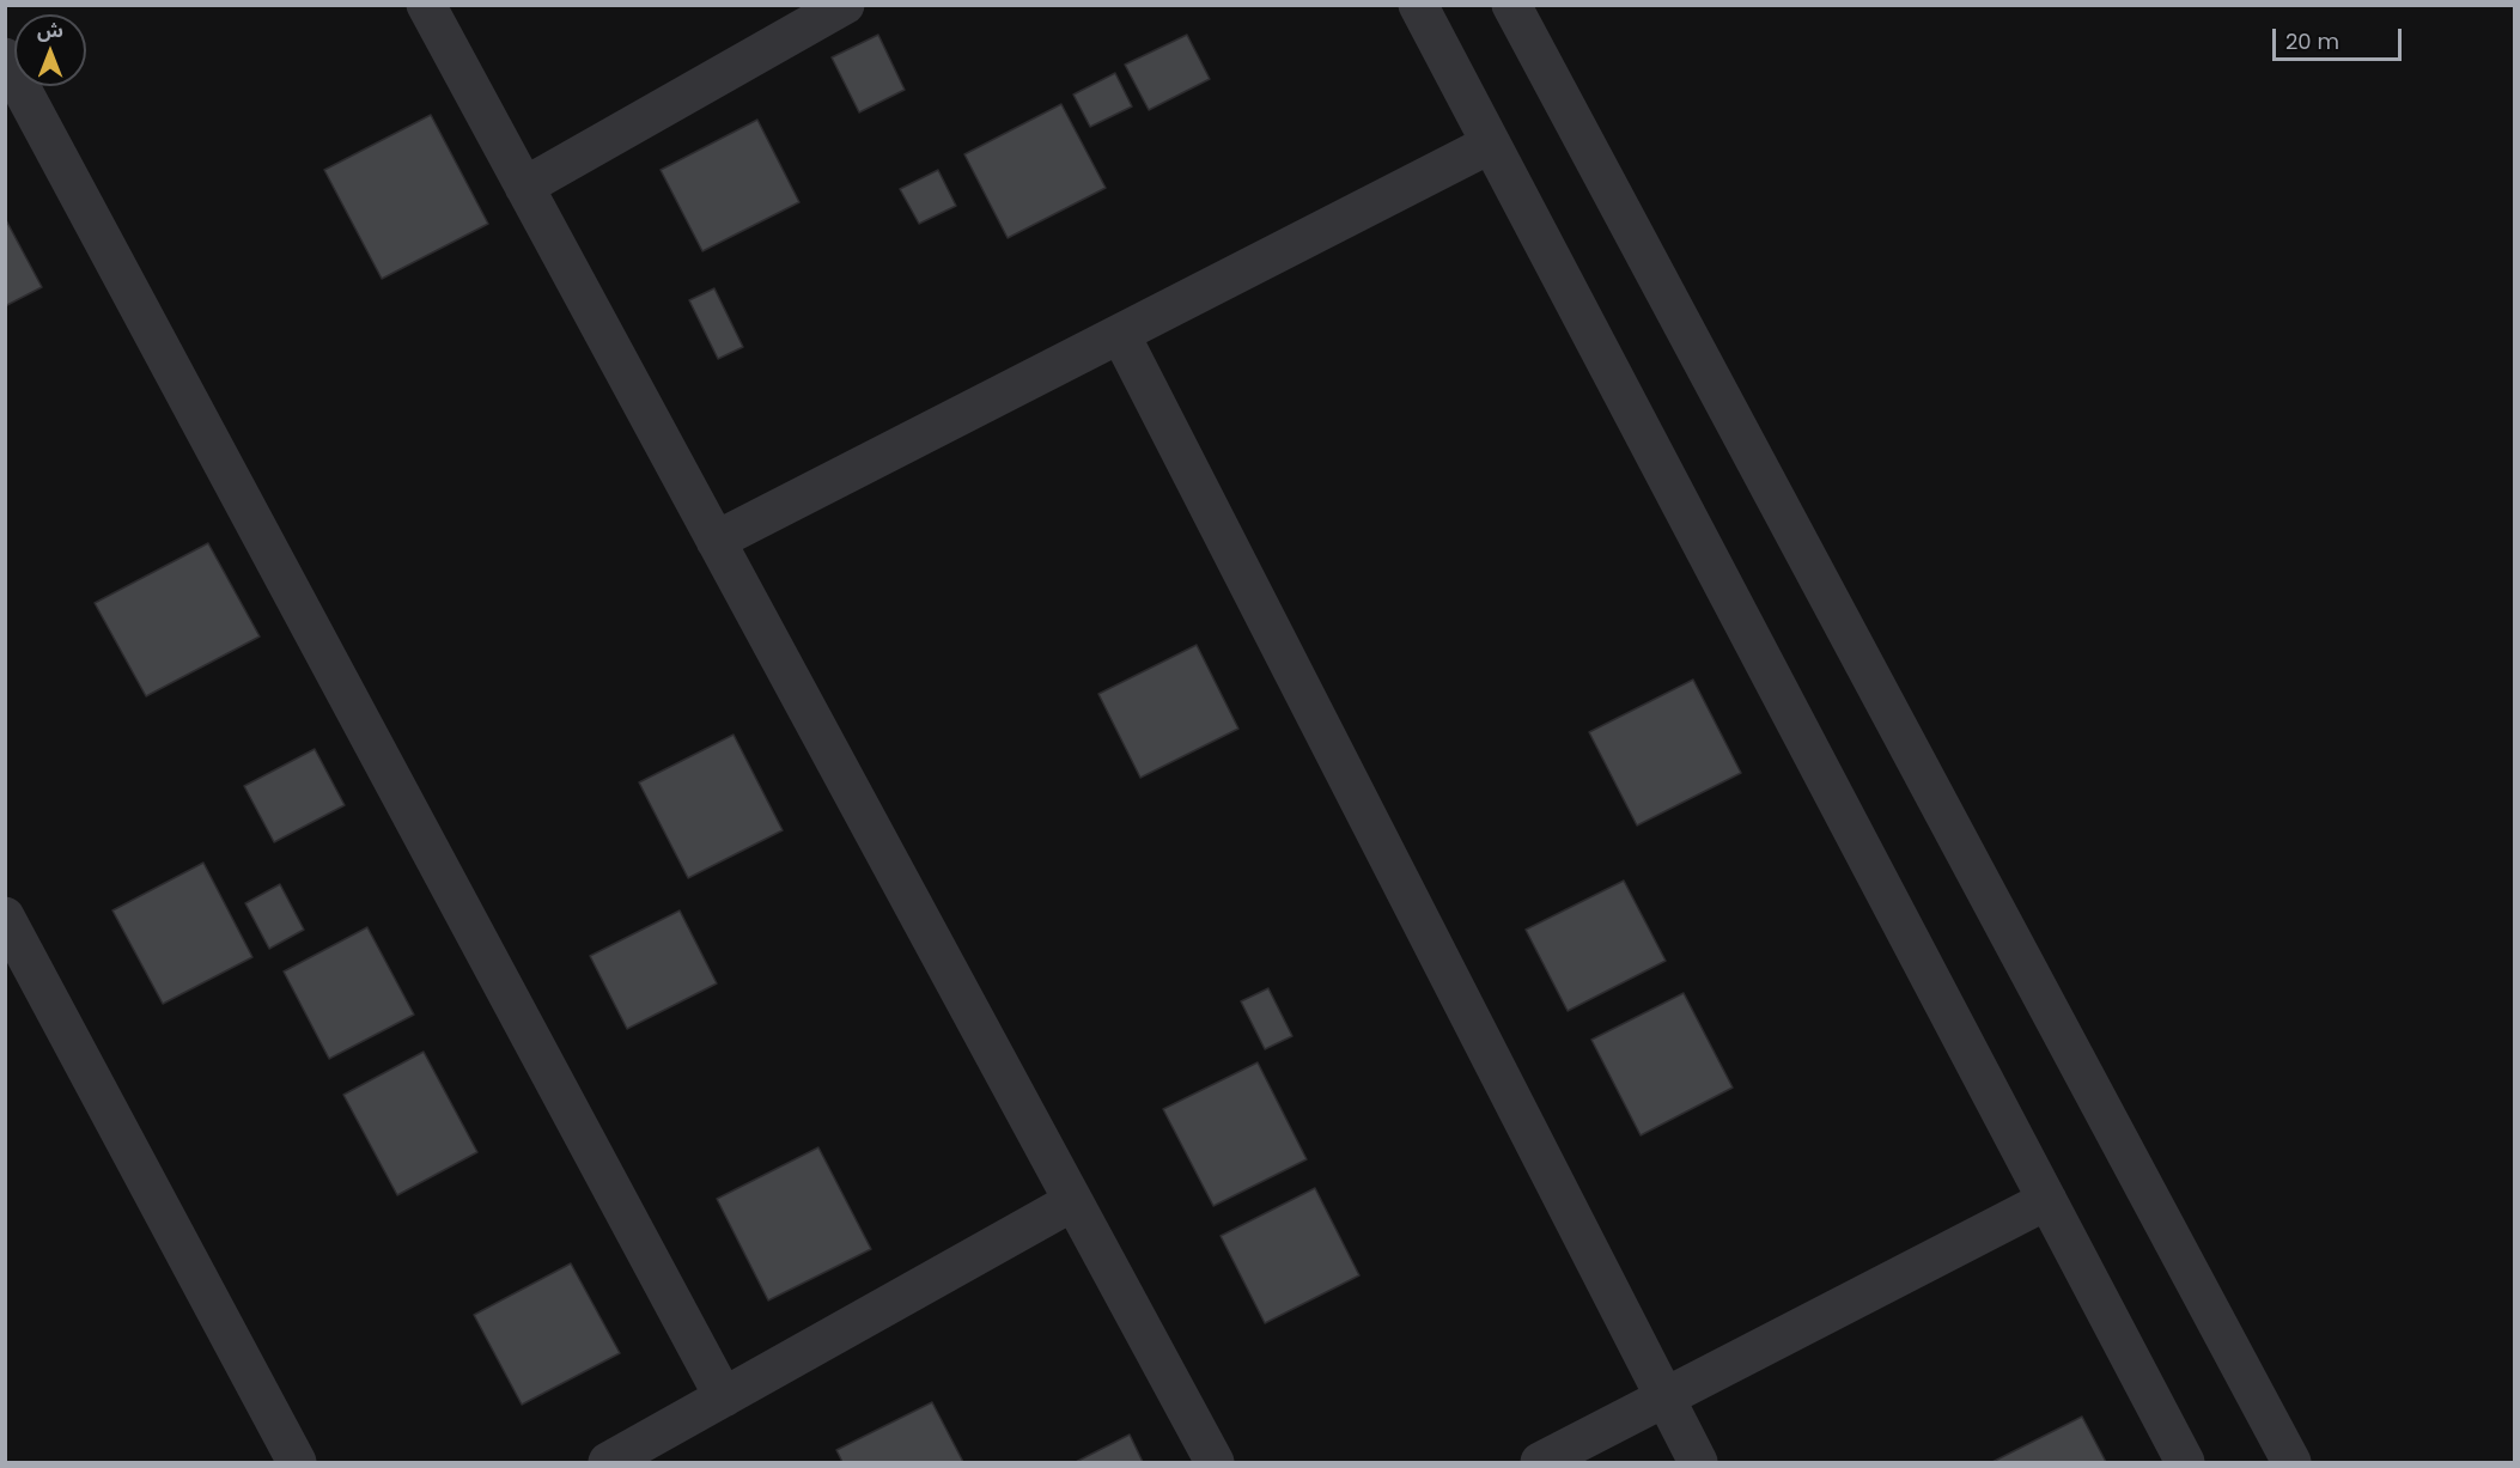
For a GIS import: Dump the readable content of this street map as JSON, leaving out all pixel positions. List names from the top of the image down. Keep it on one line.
{"scale_bar":"20 m","north":"top"}
